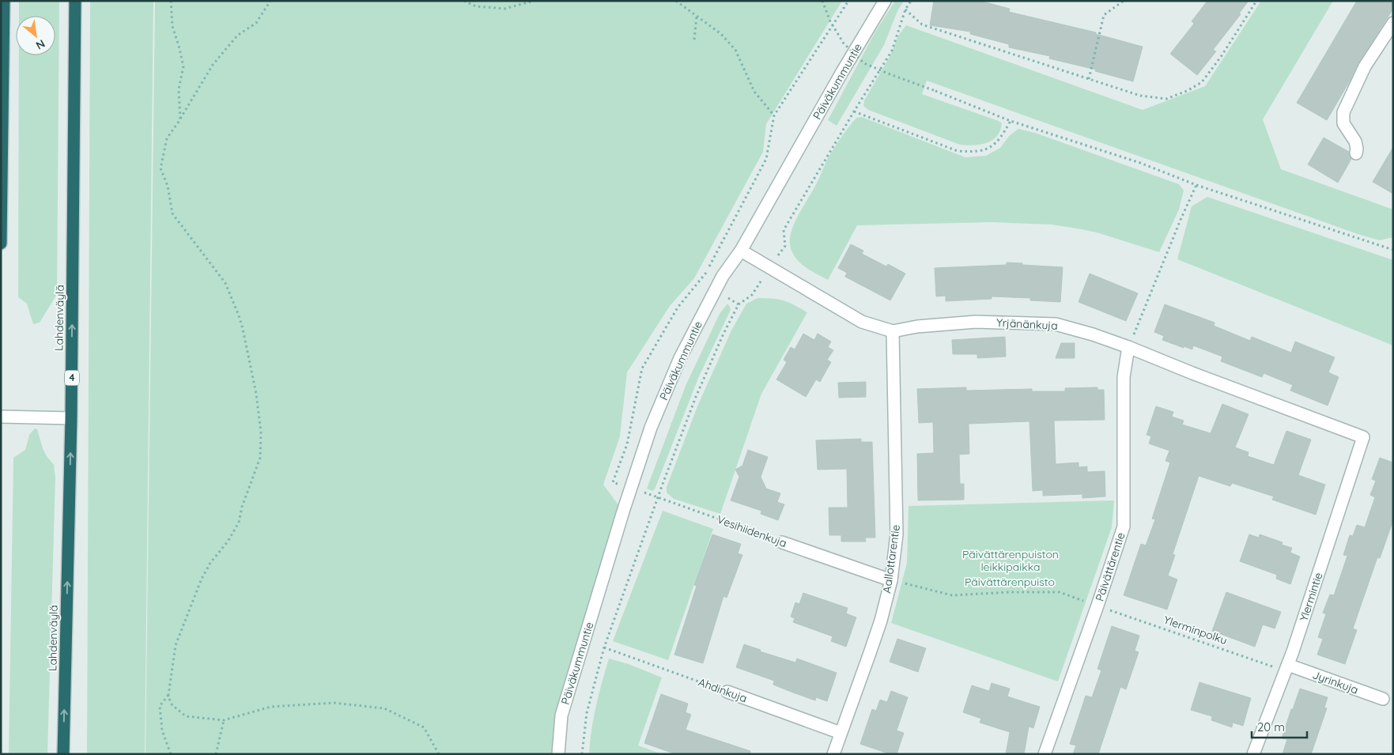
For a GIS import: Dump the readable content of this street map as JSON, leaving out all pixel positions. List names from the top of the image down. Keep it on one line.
{"streets":{"highway":["Lahdenväylä","4"],"street":["Päiväkummuntie","Yrjänänkuja","Vesihiidenkuja","Aallottarentie","Päivättärentie","Ylermintie","Jyrinkuja","Ahdinkuja"],"path":["Ylerminpolku"]},"crossings":[["Päiväkummuntie","Yrjänänkuja"],["Päiväkummuntie","Vesihiidenkuja"],["Yrjänänkuja","Aallottarentie"],["Yrjänänkuja","Päivättärentie"],["Yrjänänkuja","Ylermintie"],["Vesihiidenkuja","Aallottarentie"],["Vesihiidenkuja","Ylerminpolku"],["Aallottarentie","Ylerminpolku"],["Aallottarentie","Ahdinkuja"],["Päivättärentie","Ylerminpolku"],["Ylermintie","Ylerminpolku"],["Ylermintie","Jyrinkuja"],["Ylerminpolku","Jyrinkuja"]],"parks":["Päivättärenpuiston leikkipaikka","Päivättärenpuisto"],"scale_bar":"20 m","north":"bottom right"}
